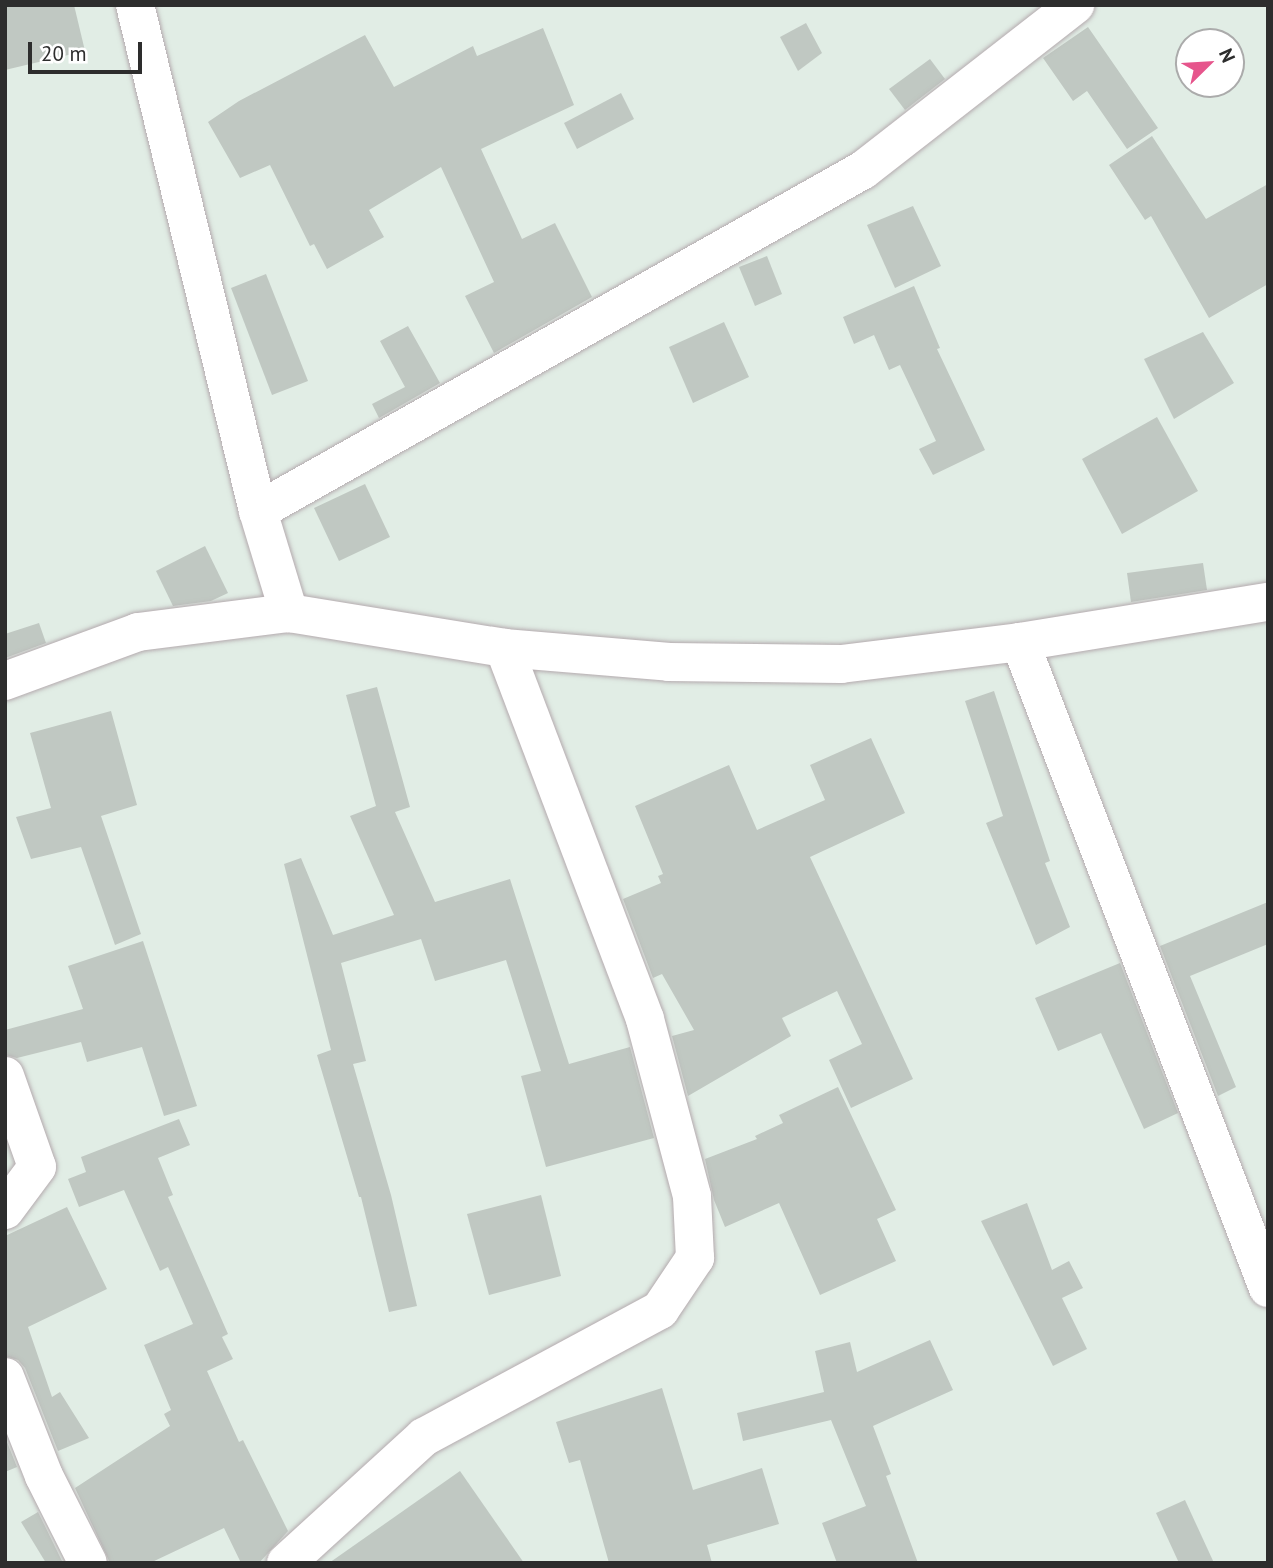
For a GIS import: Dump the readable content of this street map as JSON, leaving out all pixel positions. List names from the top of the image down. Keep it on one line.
{"scale_bar":"20 m","north":"top right"}
